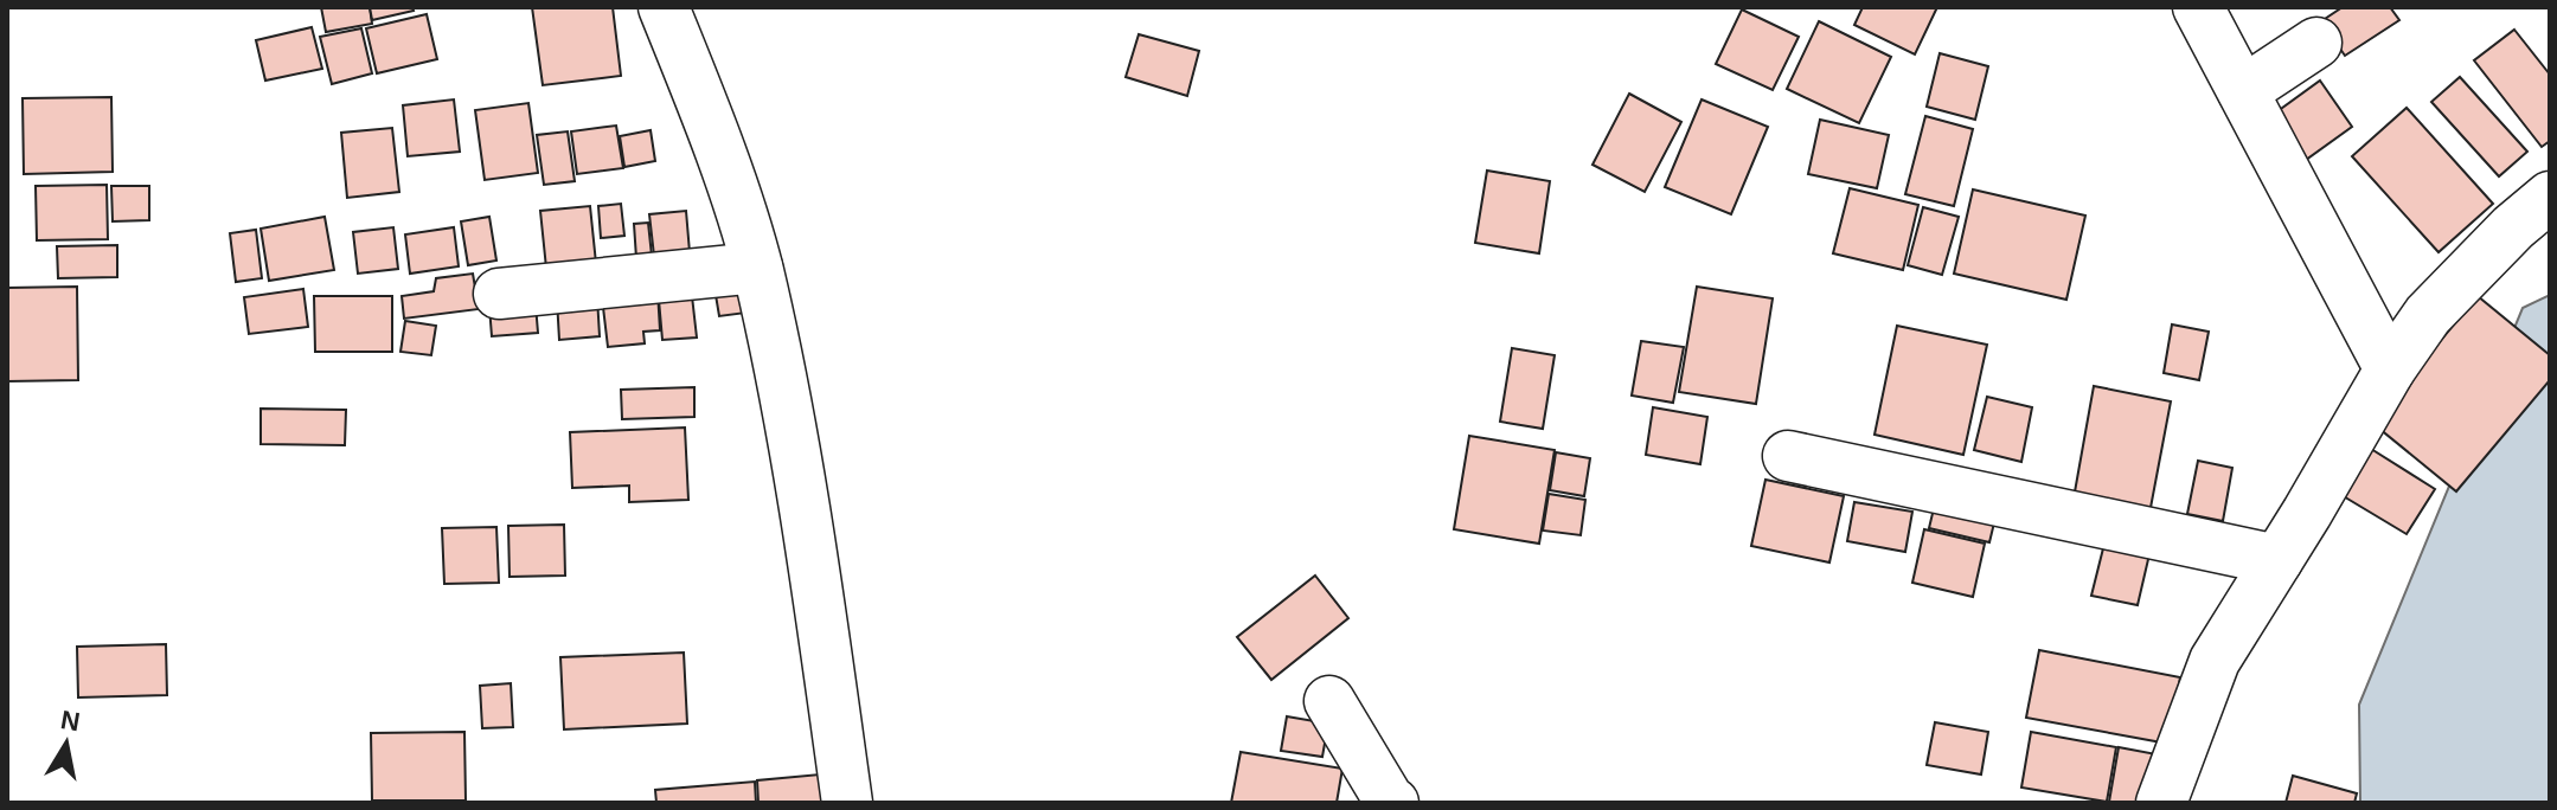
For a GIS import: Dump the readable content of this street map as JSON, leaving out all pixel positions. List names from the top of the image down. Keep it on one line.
{"north":"top"}
